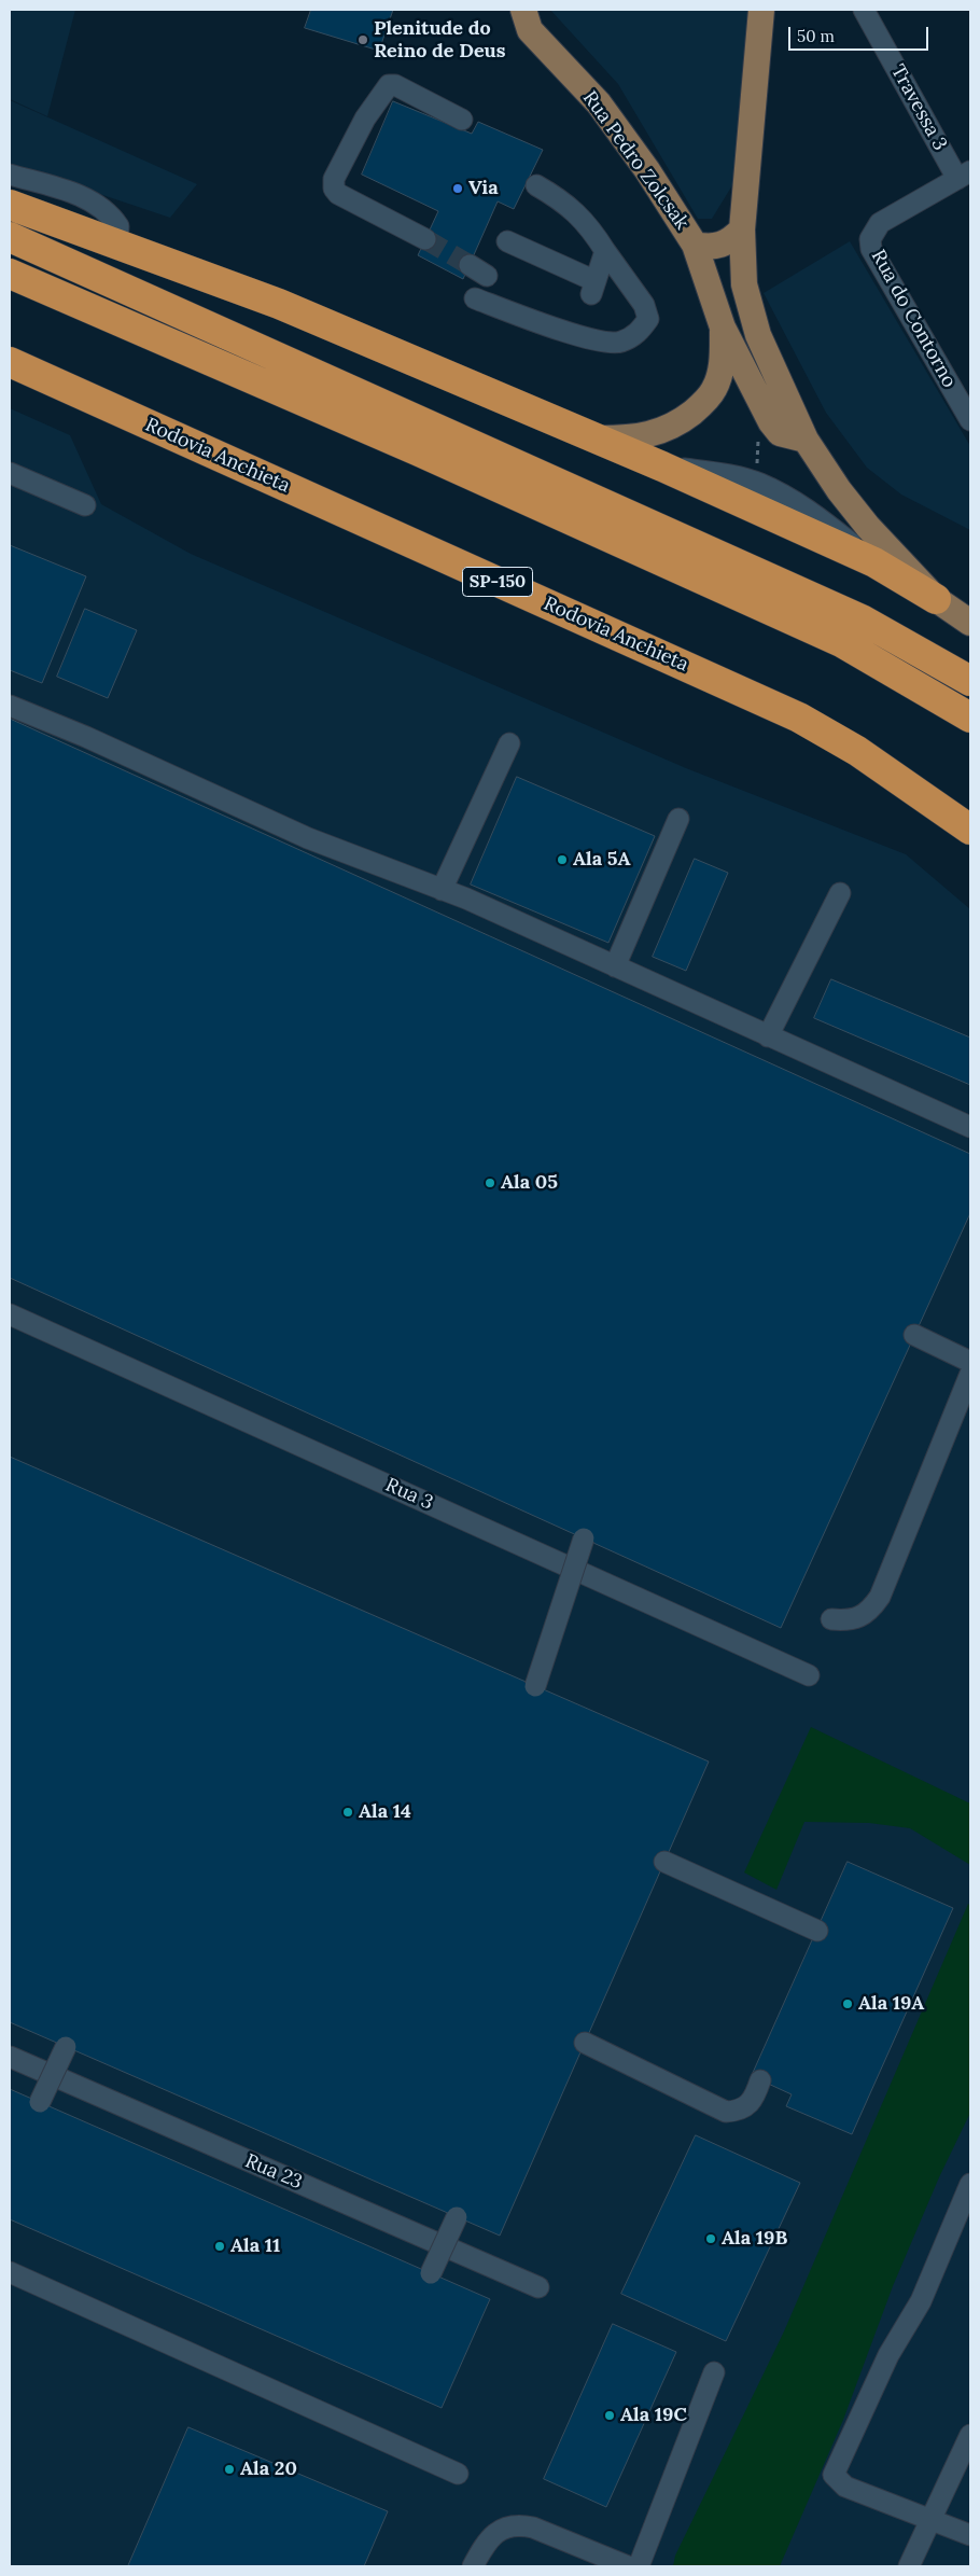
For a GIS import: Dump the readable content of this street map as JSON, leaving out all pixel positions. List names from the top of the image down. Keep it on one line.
{"streets":{"highway":["Rodovia Anchieta","SP-150"],"main road":["Rua Pedro Zolcsak"],"street":["Travessa 3","Rua do Contorno","Rua 3","Rua 23"]},"crossings":[["Travessa 3","Rua do Contorno"]],"places":["Plenitude do Reino de Deus","Via","Ala 5A","Ala 05","Ala 14","Ala 19A","Ala 19B","Ala 11","Ala 19C","Ala 20"],"scale_bar":"50 m"}
